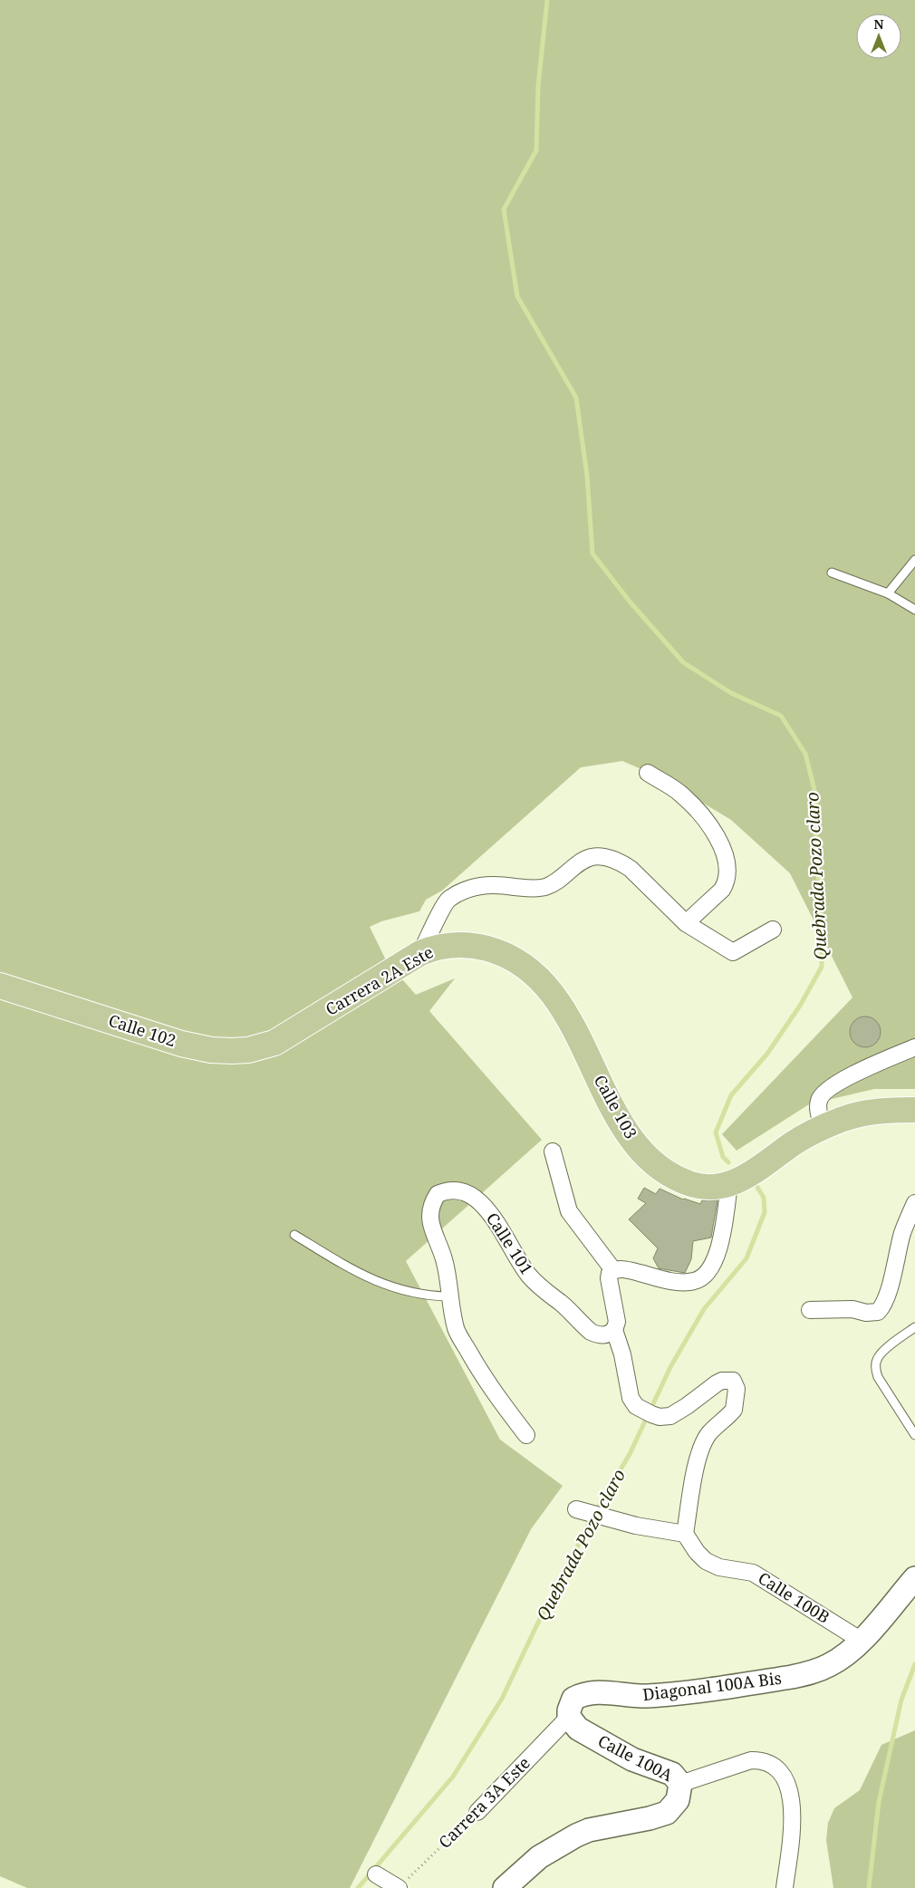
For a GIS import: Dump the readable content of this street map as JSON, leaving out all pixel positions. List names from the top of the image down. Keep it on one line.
{"streets":{"main road":["Carrera 2A Este","Calle 102","Calle 103"],"street":["Calle 101","Calle 100B","Diagonal 100A Bis","Calle 100A","Carrera 3A Este"]},"crossings":[["Carrera 2A Este","Calle 102"],["Carrera 2A Este","Calle 103"],["Calle 100B","Diagonal 100A Bis"],["Diagonal 100A Bis","Calle 100A"],["Diagonal 100A Bis","Carrera 3A Este"],["Calle 100A","Carrera 3A Este"]],"water":["Quebrada Pozo claro"],"north":"top"}
